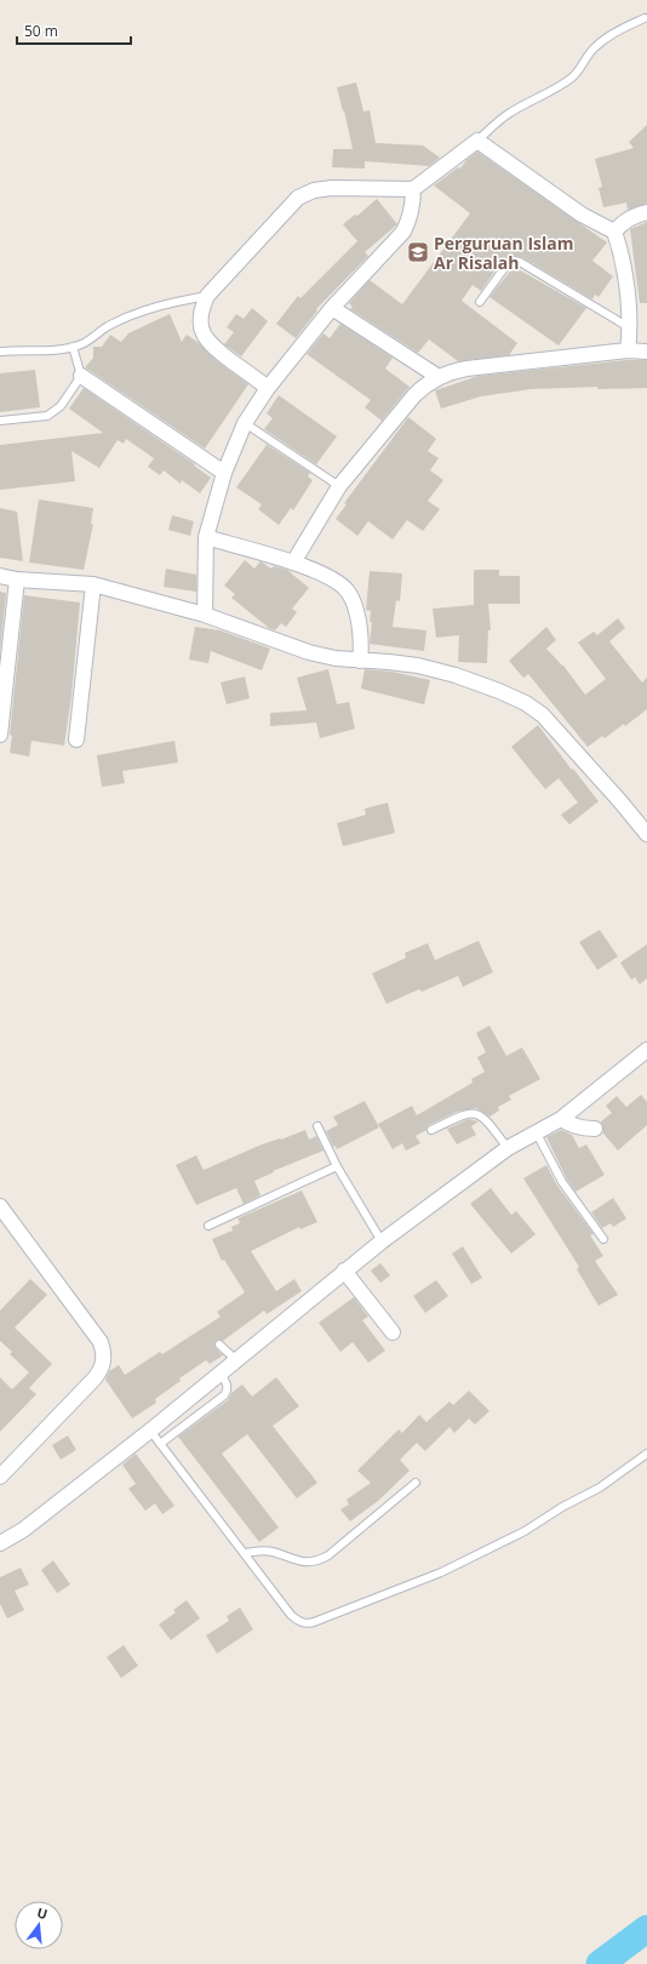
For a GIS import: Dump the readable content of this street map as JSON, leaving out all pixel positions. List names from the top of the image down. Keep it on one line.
{"places":{"school or university":["Perguruan Islam Ar Risalah"]},"scale_bar":"50 m","north":"top"}
